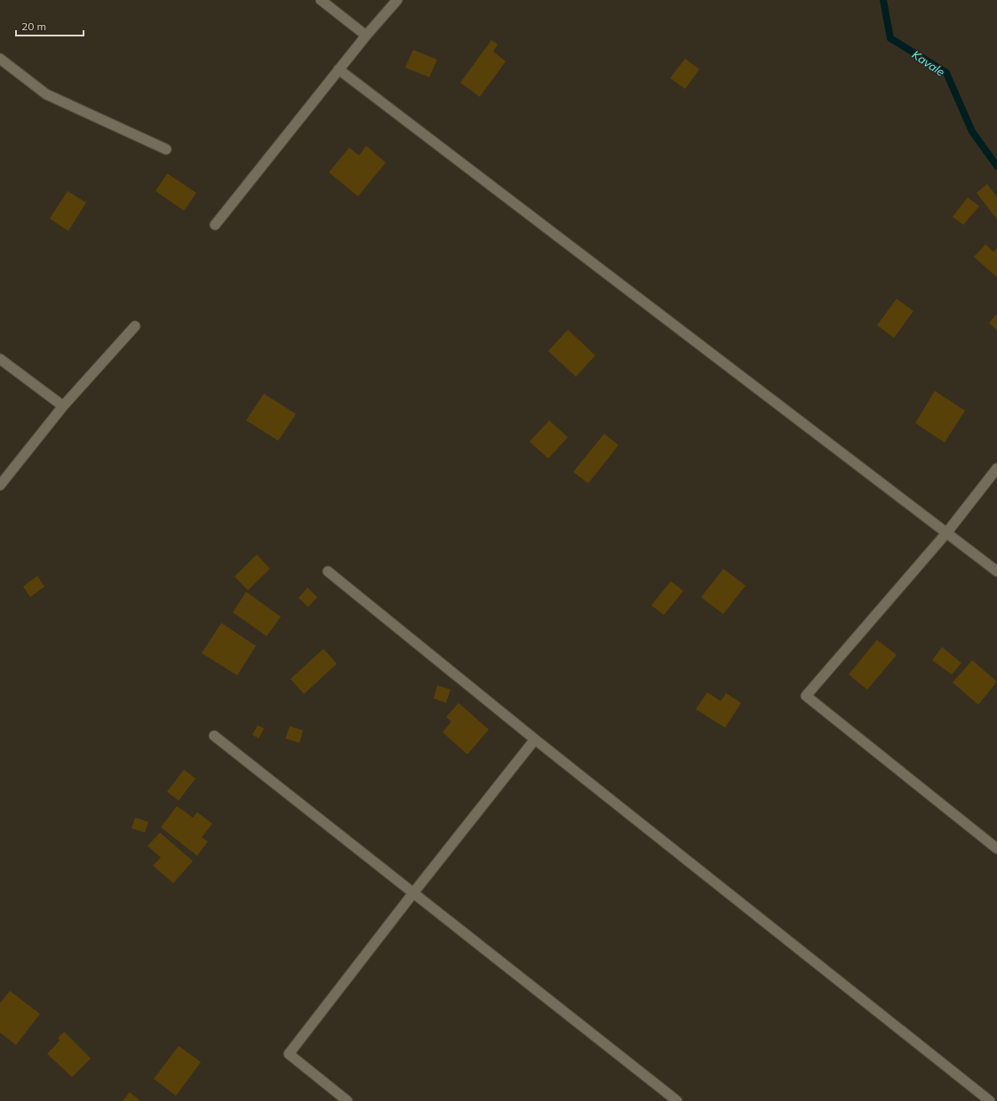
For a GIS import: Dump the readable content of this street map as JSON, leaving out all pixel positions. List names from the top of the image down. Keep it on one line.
{"water":["Kavale"],"scale_bar":"20 m"}
